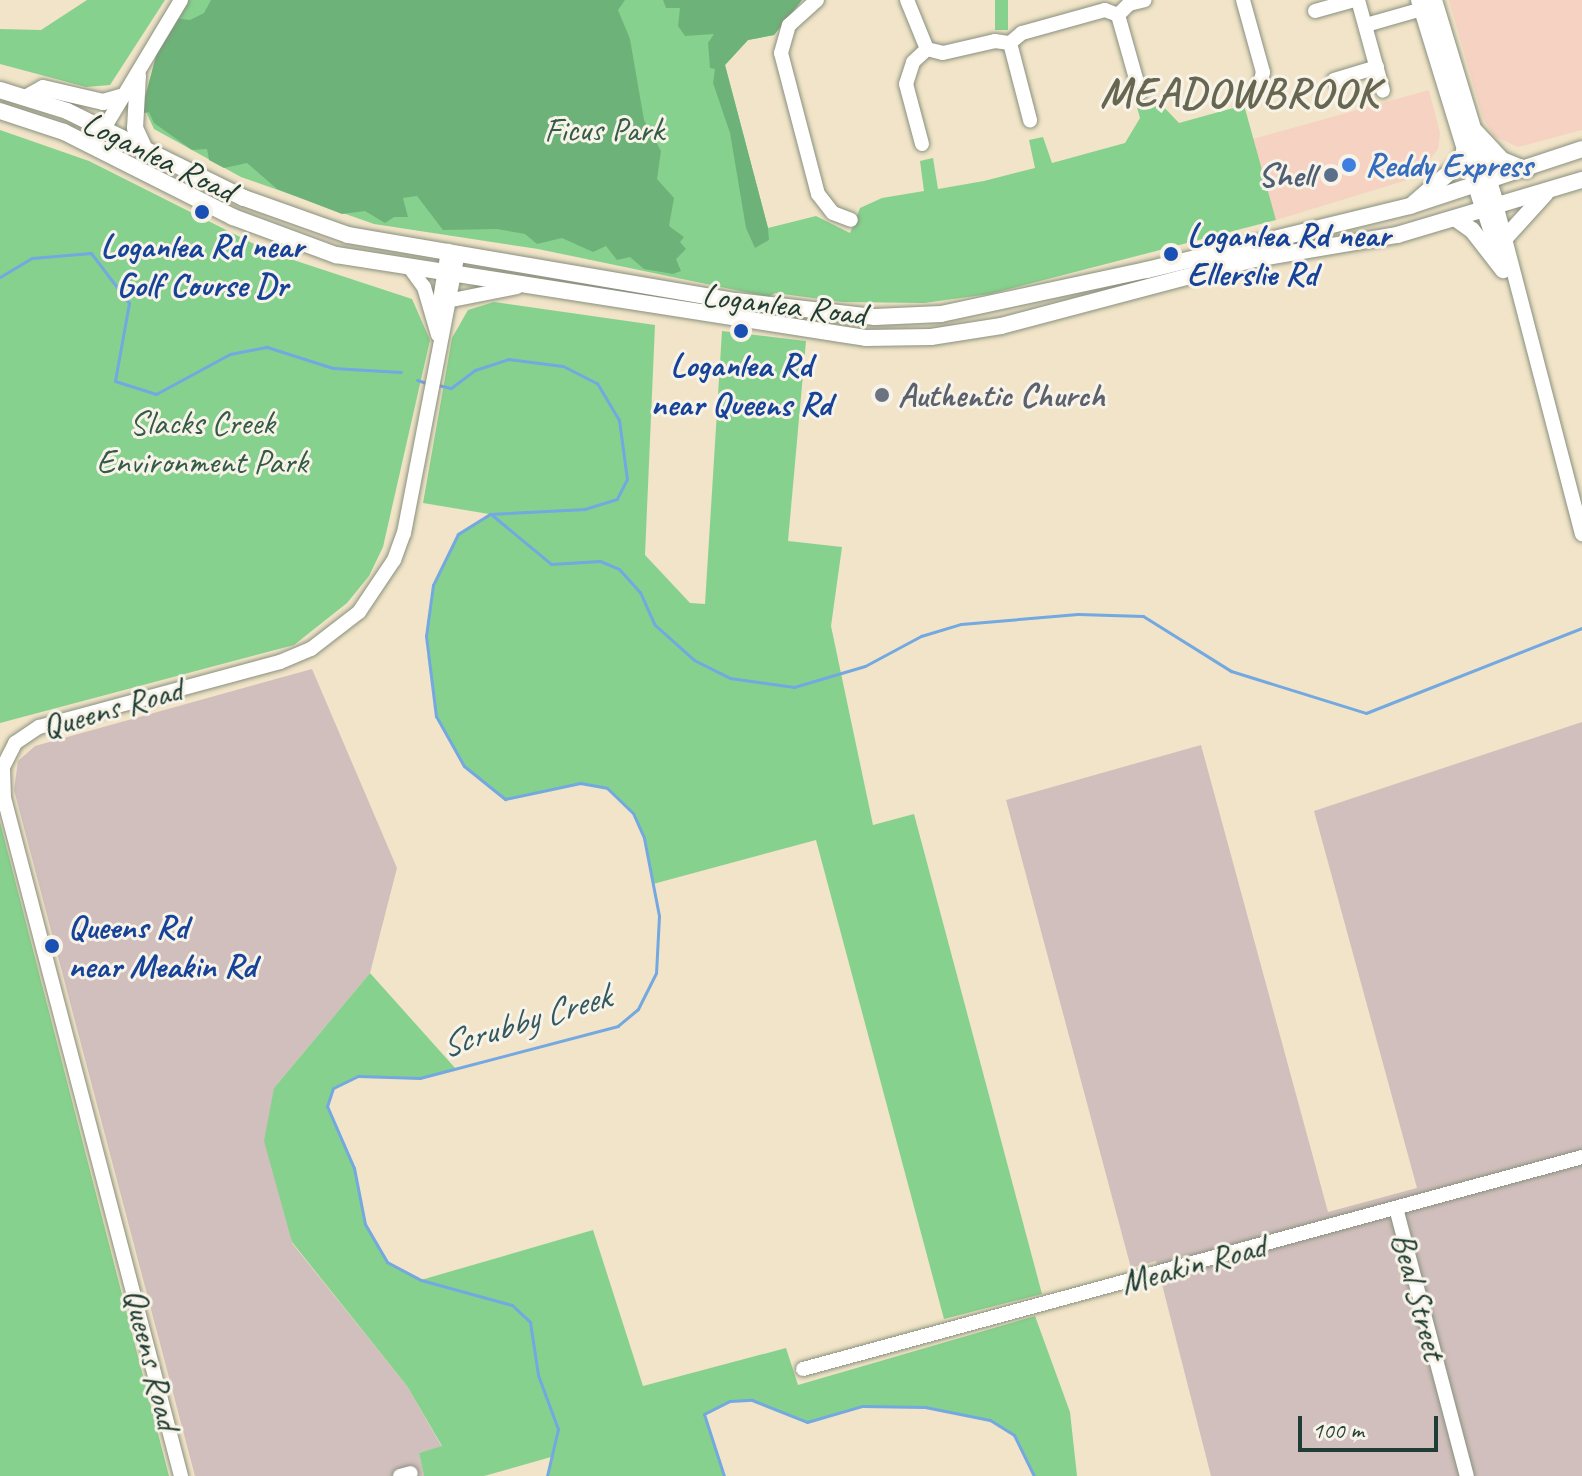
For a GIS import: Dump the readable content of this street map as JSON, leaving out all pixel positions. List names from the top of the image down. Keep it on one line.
{"streets":{"main road":["Loganlea Road"],"street":["Queens Road","Meakin Road","Beal Street"]},"crossings":[["Loganlea Road","Queens Road"],["Meakin Road","Beal Street"]],"districts":["MEADOWBROOK"],"water":["Scrubby Creek"],"parks":["Ficus Park","Slacks Creek Environment Park"],"places":["Reddy Express","Shell","Loganlea Rd near Golf Course Dr","Loganlea Rd near Ellerslie Rd","Loganlea Rd near Queens Rd","Authentic Church","Queens Rd near Meakin Rd"],"scale_bar":"100 m"}
